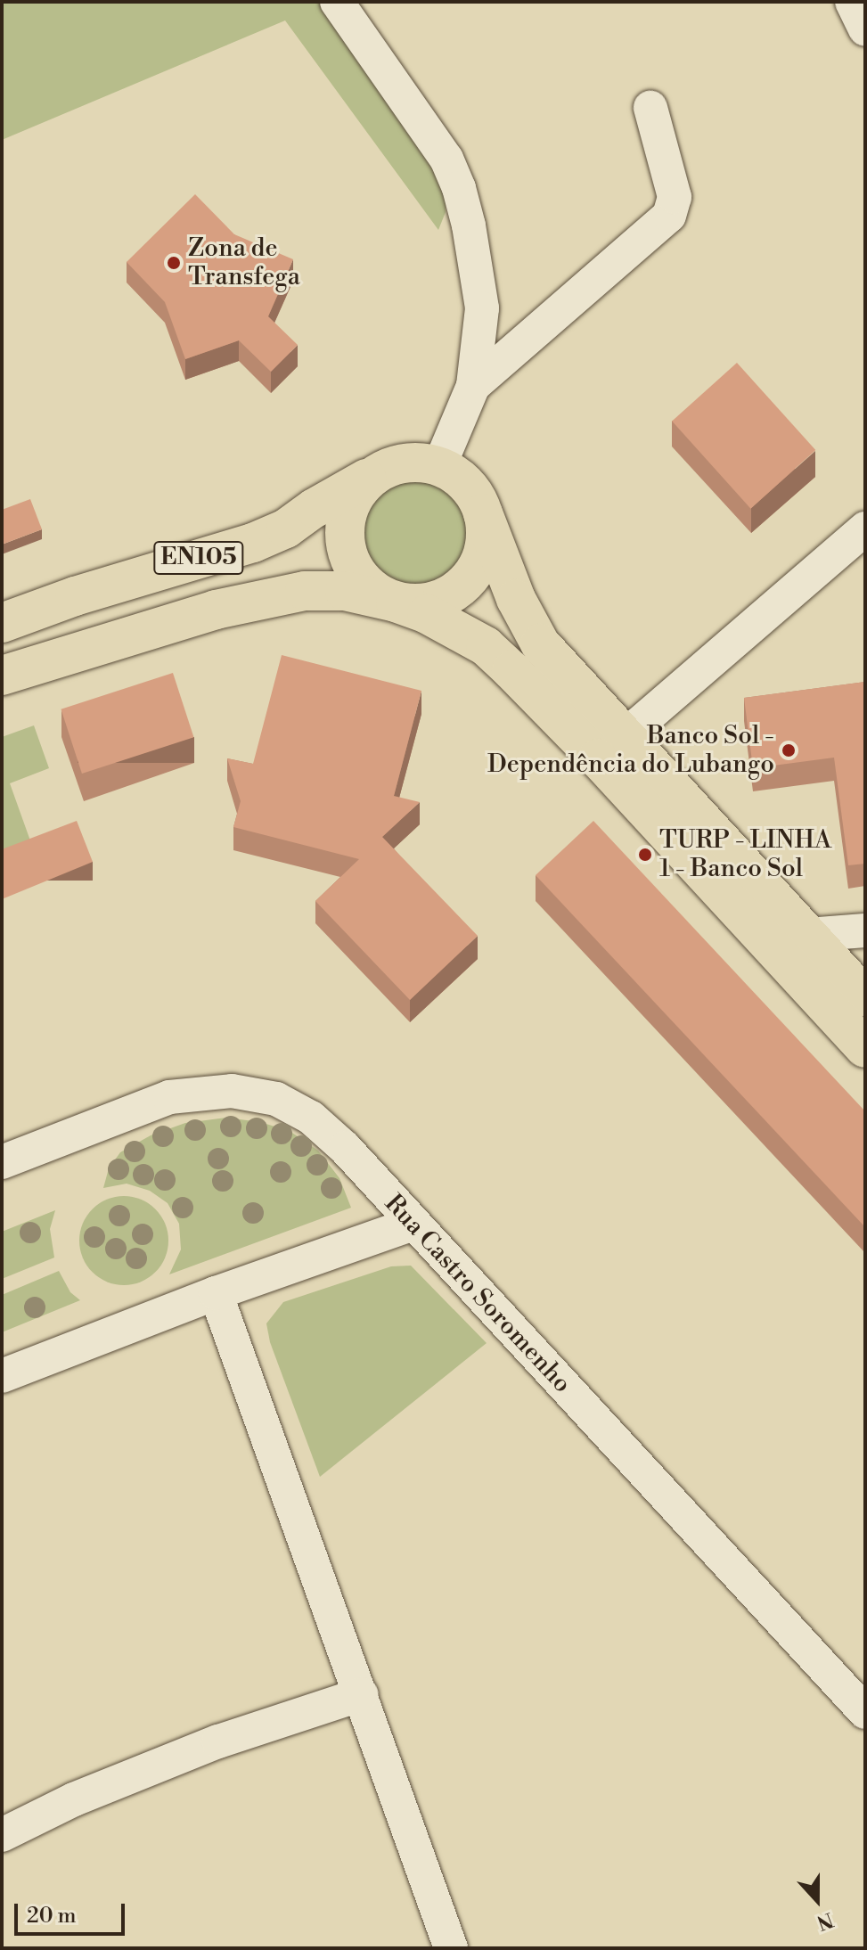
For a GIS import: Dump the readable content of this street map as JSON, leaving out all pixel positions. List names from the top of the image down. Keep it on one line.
{"streets":{"main road":["EN105"],"street":["Rua Castro Soromenho"]},"places":["Zona de Transfega","Banco Sol - Dependência do Lubango","TURP - LINHA 1 - Banco Sol"],"scale_bar":"20 m","north":"bottom"}
